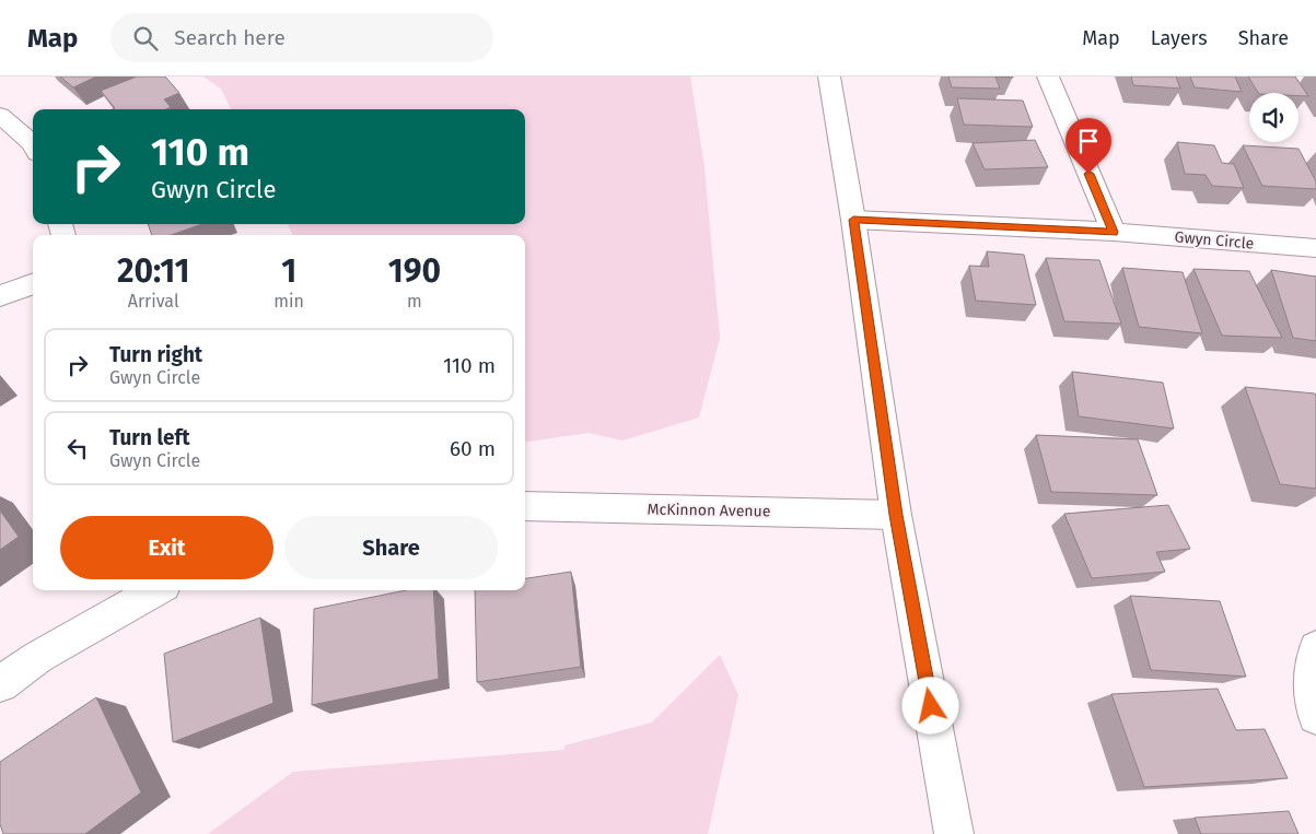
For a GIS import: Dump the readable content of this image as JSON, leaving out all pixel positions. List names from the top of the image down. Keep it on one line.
{"streets":{"street":["Gwyn Circle","McKinnon Avenue"]},"page":{"header":"Map","search":"Search here","nav":["Map","Layers","Share"],"turn":["110 m","Gwyn Circle"],"eta":["20:11","Arrival","1","min","190","m"],"list":[{"name":"Turn right","note":"Gwyn Circle","value":"110 m"},{"name":"Turn left","note":"Gwyn Circle","value":"60 m"}],"buttons":["Exit","Share"]}}
